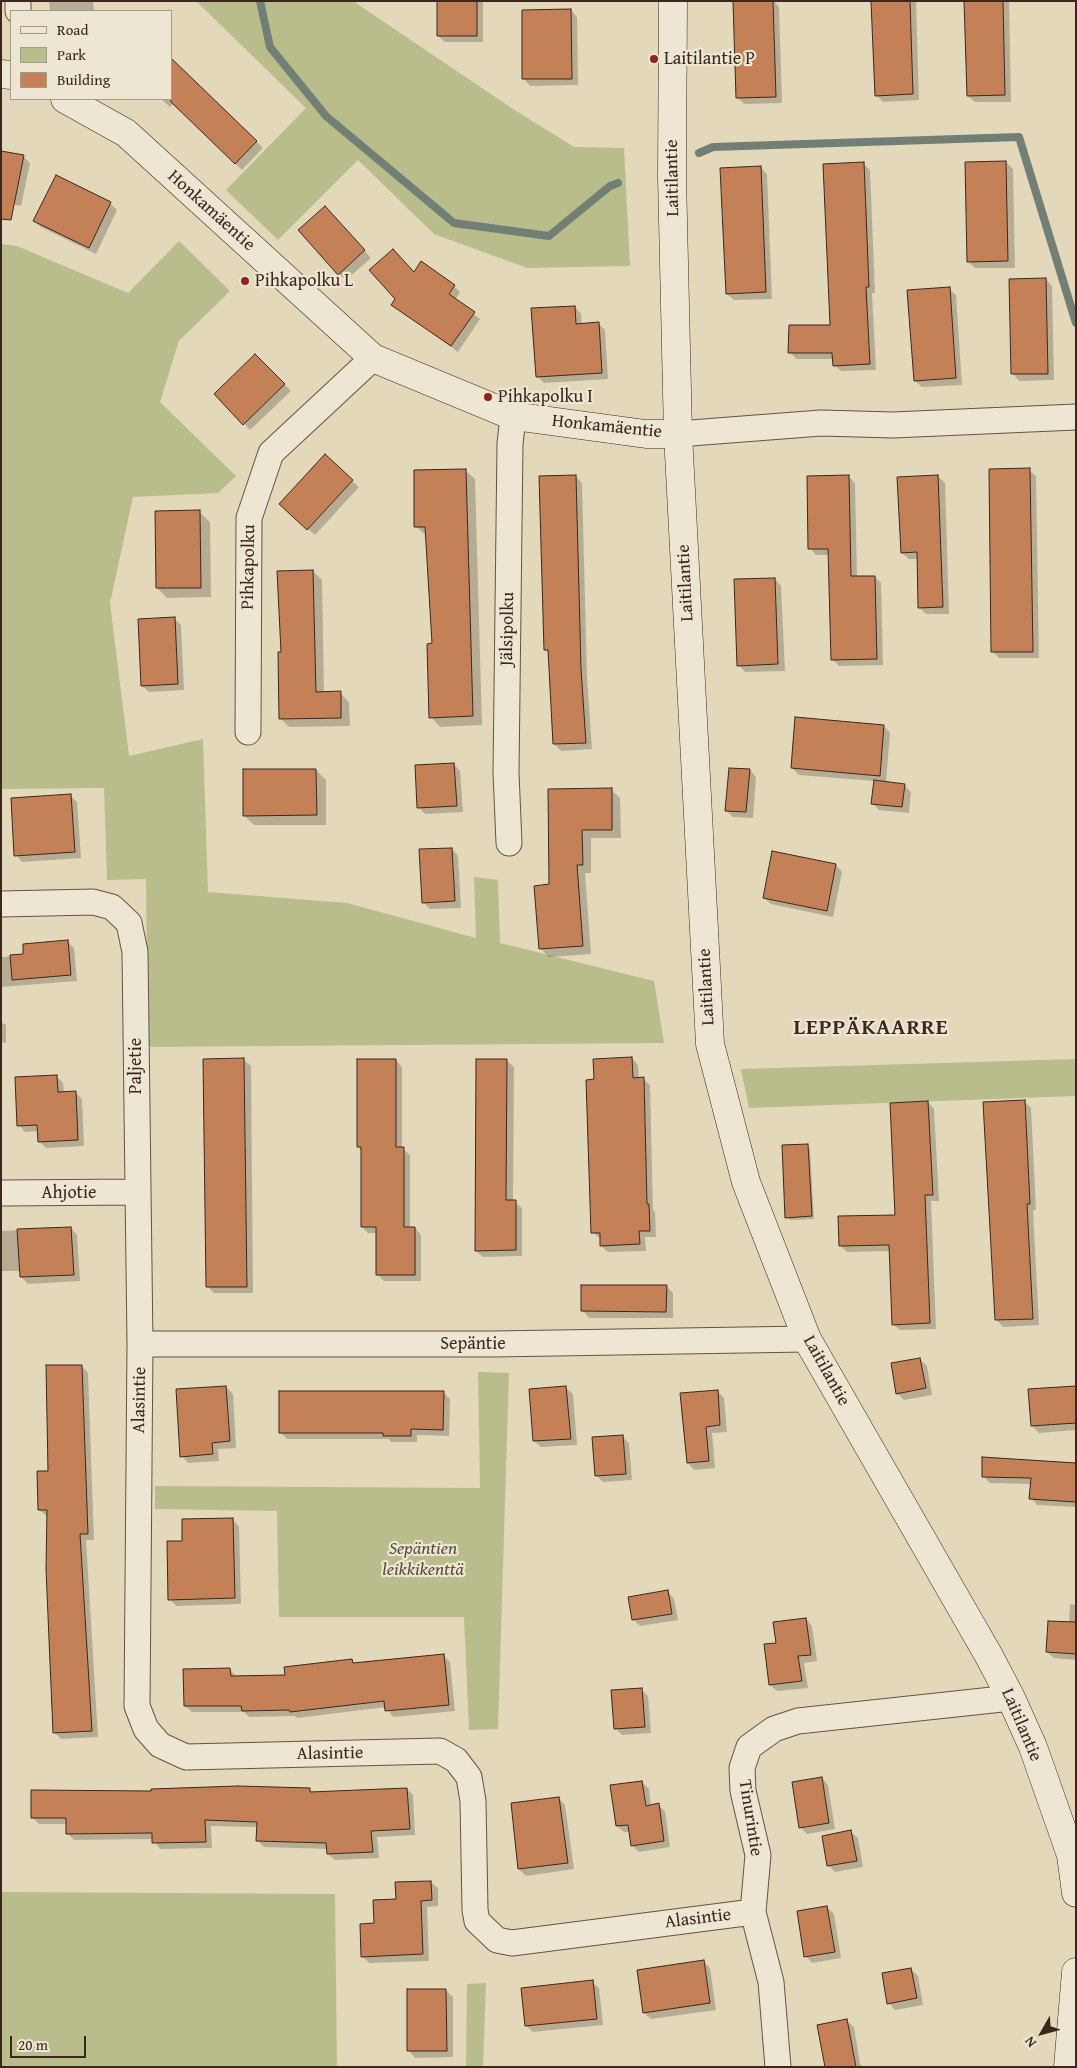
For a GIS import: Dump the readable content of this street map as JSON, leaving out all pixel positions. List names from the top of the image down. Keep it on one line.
{"streets":{"street":["Laitilantie","Honkamäentie","Pihkapolku","Jälsipolku","Paljetie","Ahjotie","Sepäntie","Alasintie","Tinurintie"]},"crossings":[["Laitilantie","Honkamäentie"],["Laitilantie","Sepäntie"],["Laitilantie","Tinurintie"],["Honkamäentie","Pihkapolku"],["Honkamäentie","Jälsipolku"],["Paljetie","Ahjotie"],["Paljetie","Sepäntie"],["Paljetie","Alasintie"],["Sepäntie","Alasintie"],["Alasintie","Tinurintie"]],"districts":["LEPPÄKAARRE"],"parks":["Sepäntien leikkikenttä"],"places":["Laitilantie P","Pihkapolku L","Pihkapolku I"],"legend":["Road","Park","Building"],"scale_bar":"20 m","north":"bottom left"}
